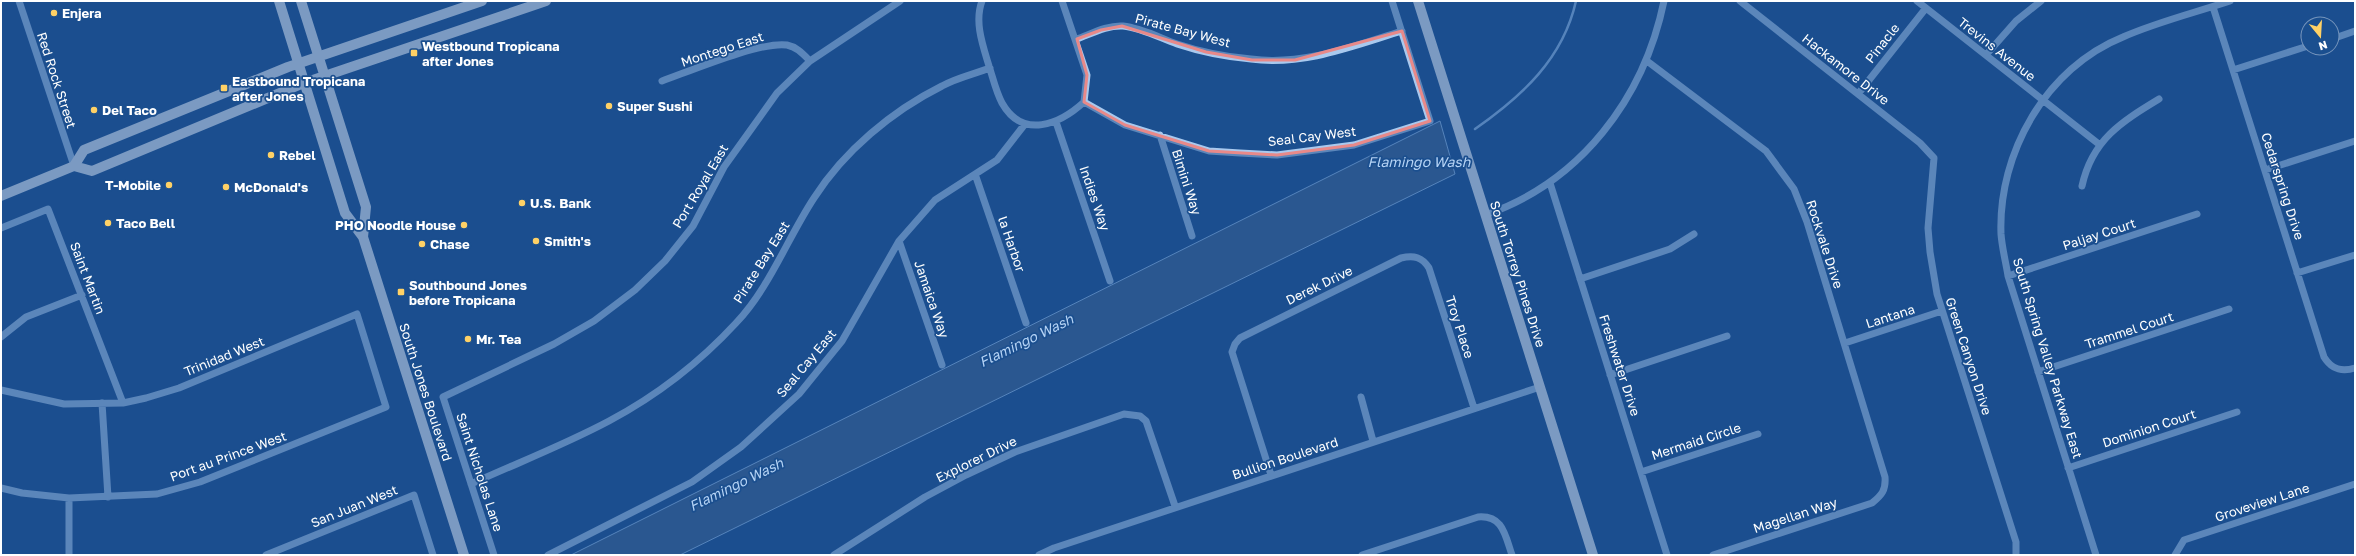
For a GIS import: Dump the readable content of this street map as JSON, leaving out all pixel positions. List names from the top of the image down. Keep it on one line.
{"streets":{"main road":["South Torrey Pines Drive","South Jones Boulevard"],"street":["Pirate Bay West","Pinacle","Montego East","Trevins Avenue","Hackamore Drive","Red Rock Street","Seal Cay West","Bimini Way","Port Royal East","Cedarspring Drive","Indies Way","Paljay Court","la Harbor","Rockvale Drive","Pirate Bay East","Saint Martin","Derek Drive","Jamaica Way","Lantana","Troy Place","Trammel Court","Trinidad West","Green Canyon Drive","South Spring Valley Parkway East","Seal Cay East","Freshwater Drive","Dominion Court","Mermaid Circle","Port au Prince West","Bullion Boulevard","Explorer Drive","Saint Nicholas Lane","Groveview Lane","San Juan West","Magellan Way"]},"crossings":[["Pirate Bay West","Seal Cay West"],["Pinacle","Trevins Avenue"],["Pinacle","Hackamore Drive"],["Montego East","Port Royal East"],["Trevins Avenue","South Spring Valley Parkway East"],["Hackamore Drive","Green Canyon Drive"],["Seal Cay West","Bimini Way"],["Port Royal East","Saint Nicholas Lane"],["Cedarspring Drive","South Spring Valley Parkway East"],["Paljay Court","South Spring Valley Parkway East"],["la Harbor","Seal Cay East"],["Rockvale Drive","Lantana"],["Rockvale Drive","Magellan Way"],["Pirate Bay East","Saint Nicholas Lane"],["South Torrey Pines Drive","Bullion Boulevard"],["Saint Martin","Trinidad West"],["Derek Drive","Troy Place"],["Derek Drive","Bullion Boulevard"],["Jamaica Way","Seal Cay East"],["Lantana","Green Canyon Drive"],["Troy Place","Bullion Boulevard"],["Trammel Court","South Spring Valley Parkway East"],["Trinidad West","Port au Prince West"],["South Spring Valley Parkway East","Dominion Court"],["Freshwater Drive","Mermaid Circle"],["Bullion Boulevard","Explorer Drive"]],"water":["Flamingo Wash"],"places":{"other":["Enjera","Super Sushi","Del Taco","Rebel","T-Mobile","McDonald's","U.S. Bank","Taco Bell","PHO Noodle House","Smith's","Chase","Mr. Tea"],"transit":["Westbound Tropicana after Jones","Eastbound Tropicana after Jones","Southbound Jones before Tropicana"]},"north":"bottom"}
